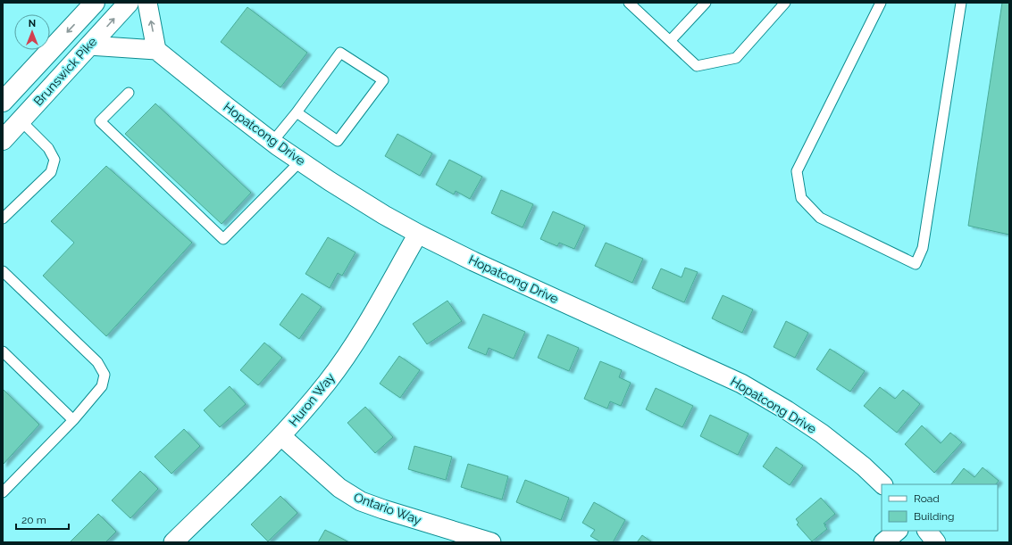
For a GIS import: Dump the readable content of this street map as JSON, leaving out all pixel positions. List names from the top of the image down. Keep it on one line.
{"streets":{"main road":["Brunswick Pike"],"street":["Hopatcong Drive","Huron Way","Ontario Way"]},"crossings":[["Hopatcong Drive","Huron Way"],["Huron Way","Ontario Way"]],"legend":["Road","Building"],"scale_bar":"20 m","north":"top"}
